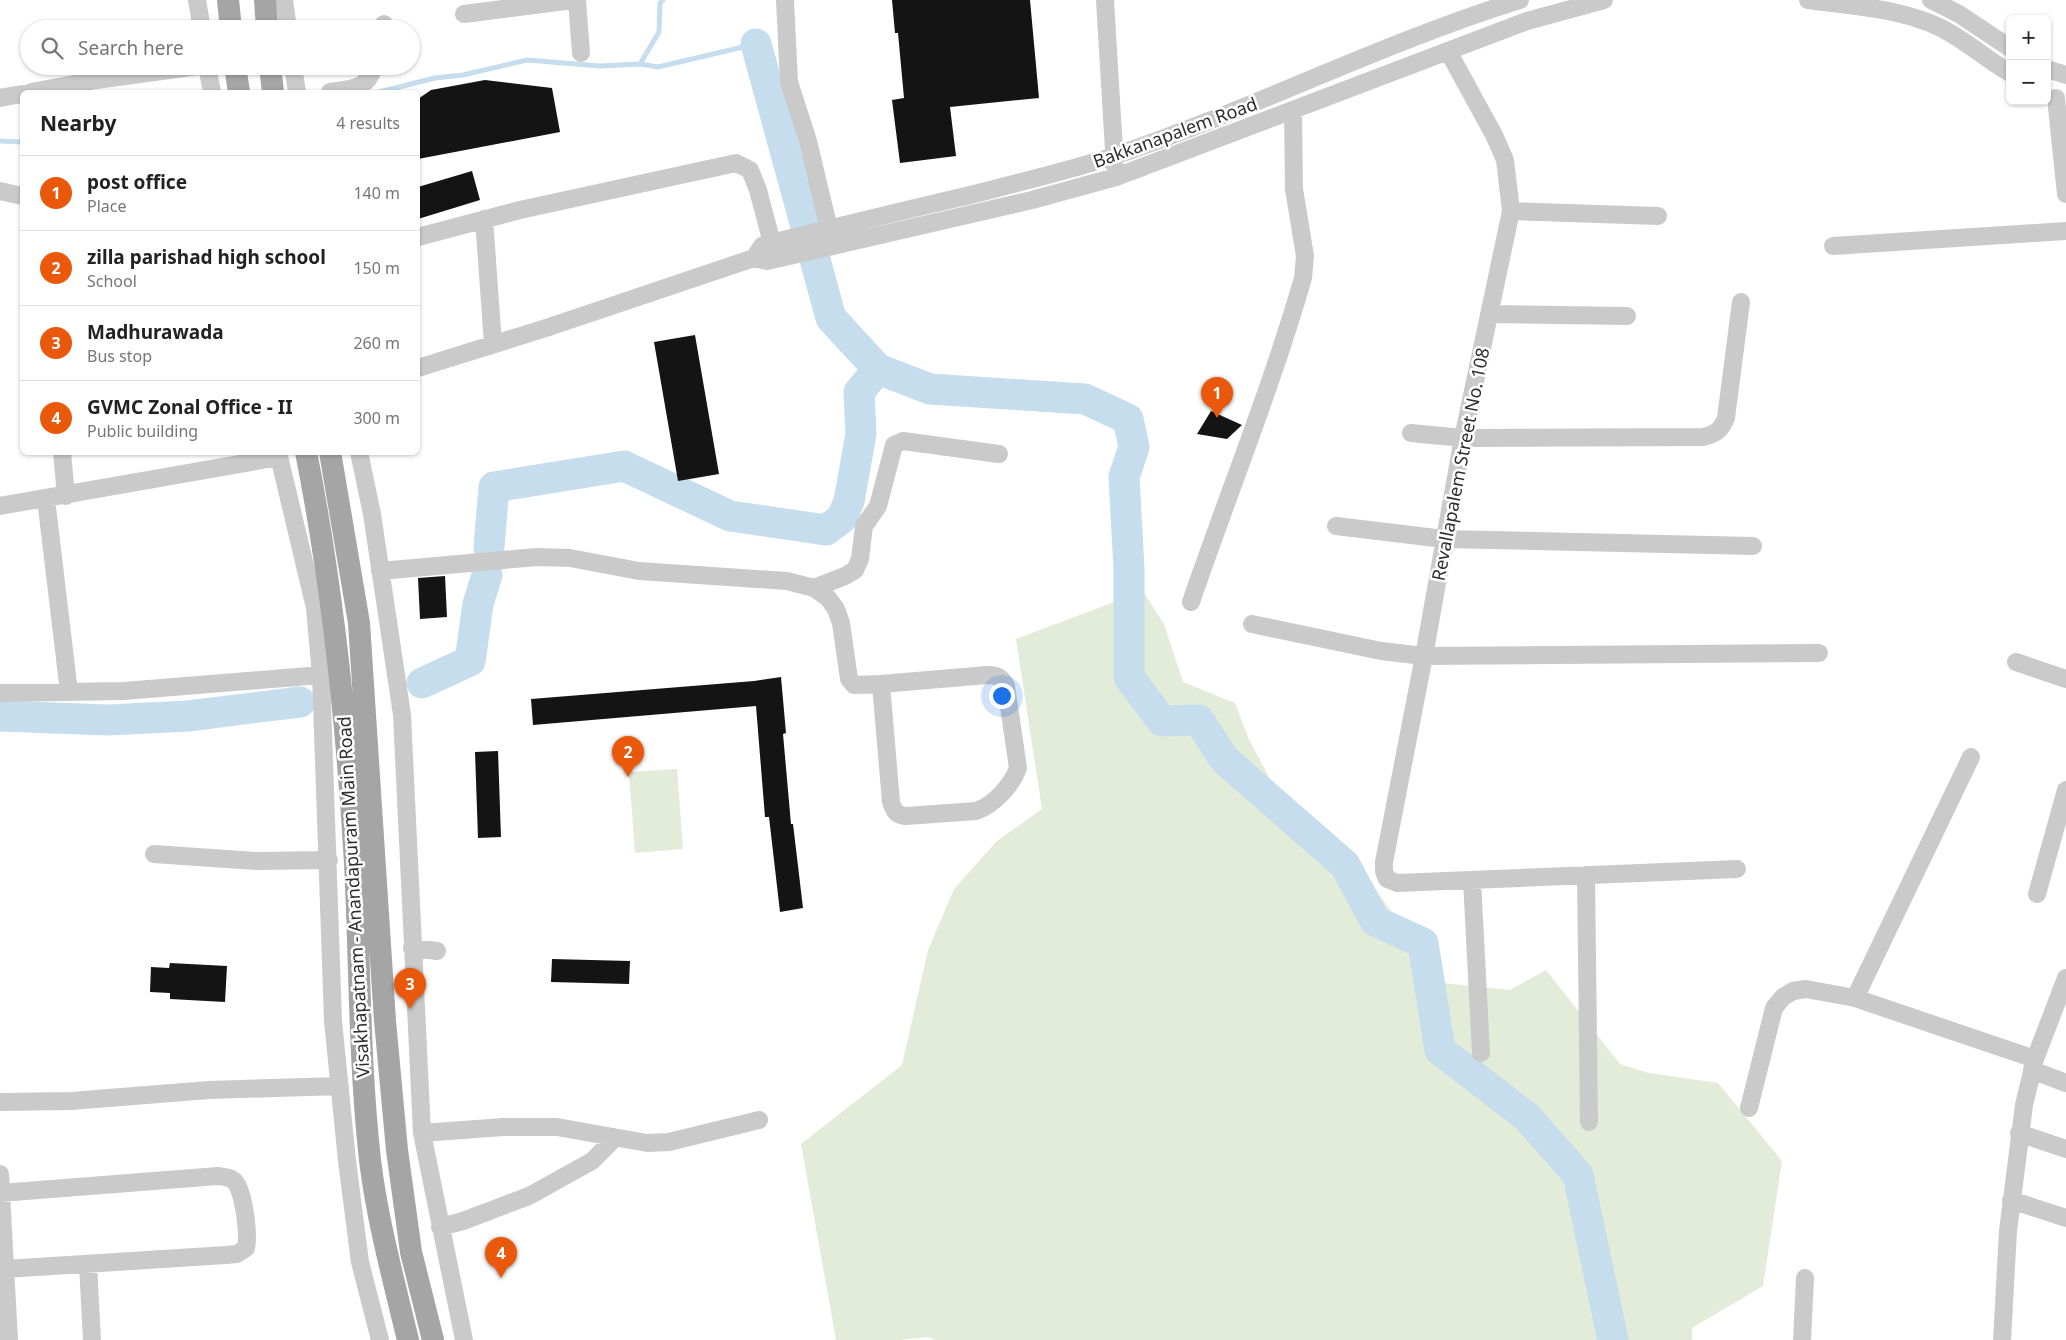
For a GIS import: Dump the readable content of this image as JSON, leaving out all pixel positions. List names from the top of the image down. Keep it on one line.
{"streets":{"main road":["Visakhapatnam - Anandapuram Main Road"],"street":["Bakkanapalem Road","Revallapalem Street No. 108"]},"page":{"map_buttons":["+","−"],"search":"Search here","heading":["Nearby","4 results"],"list":[{"mark":"1","name":"post office","note":"Place","value":"140 m"},{"mark":"2","name":"zilla parishad high school","note":"School","value":"150 m"},{"mark":"3","name":"Madhurawada","note":"Bus stop","value":"260 m"},{"mark":"4","name":"GVMC Zonal Office - II","note":"Public building","value":"300 m"}],"pins":["1","2","3","4"]}}
